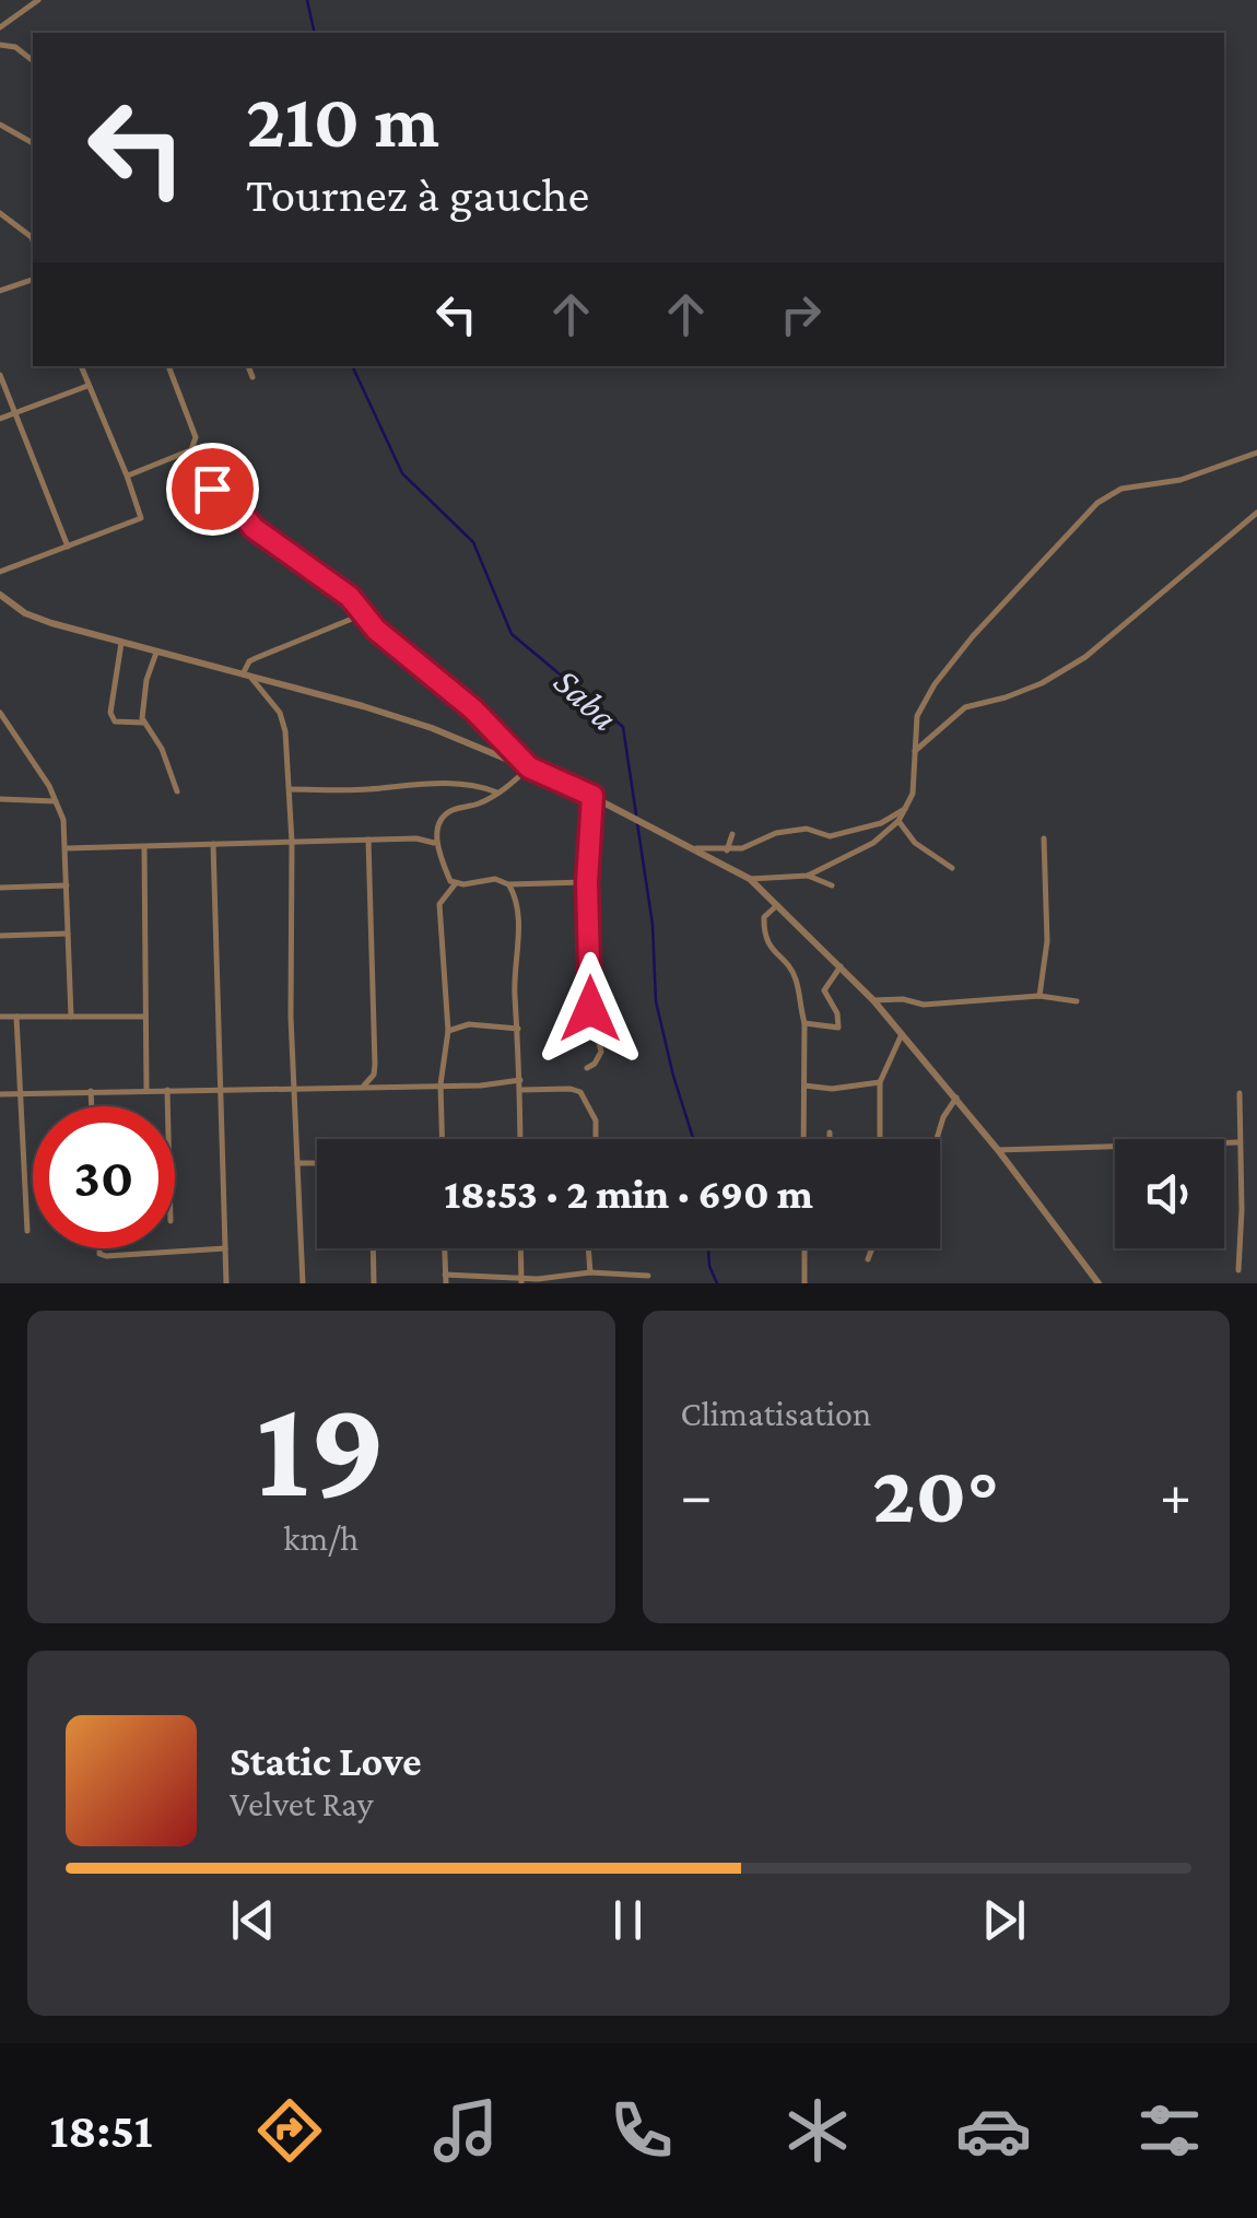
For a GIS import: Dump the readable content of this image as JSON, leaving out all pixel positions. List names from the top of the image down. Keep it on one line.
{"water":["Saba"],"page":{"turn":["210 m","Tournez à gauche"],"limit":"30","trip":"18:53 · 2 min · 690 m","tile":[["19","km/h"],"Climatisation"],"heat":["−","20°","+"],"song":["Static Love","Velvet Ray"],"tabs":"18:51"}}
